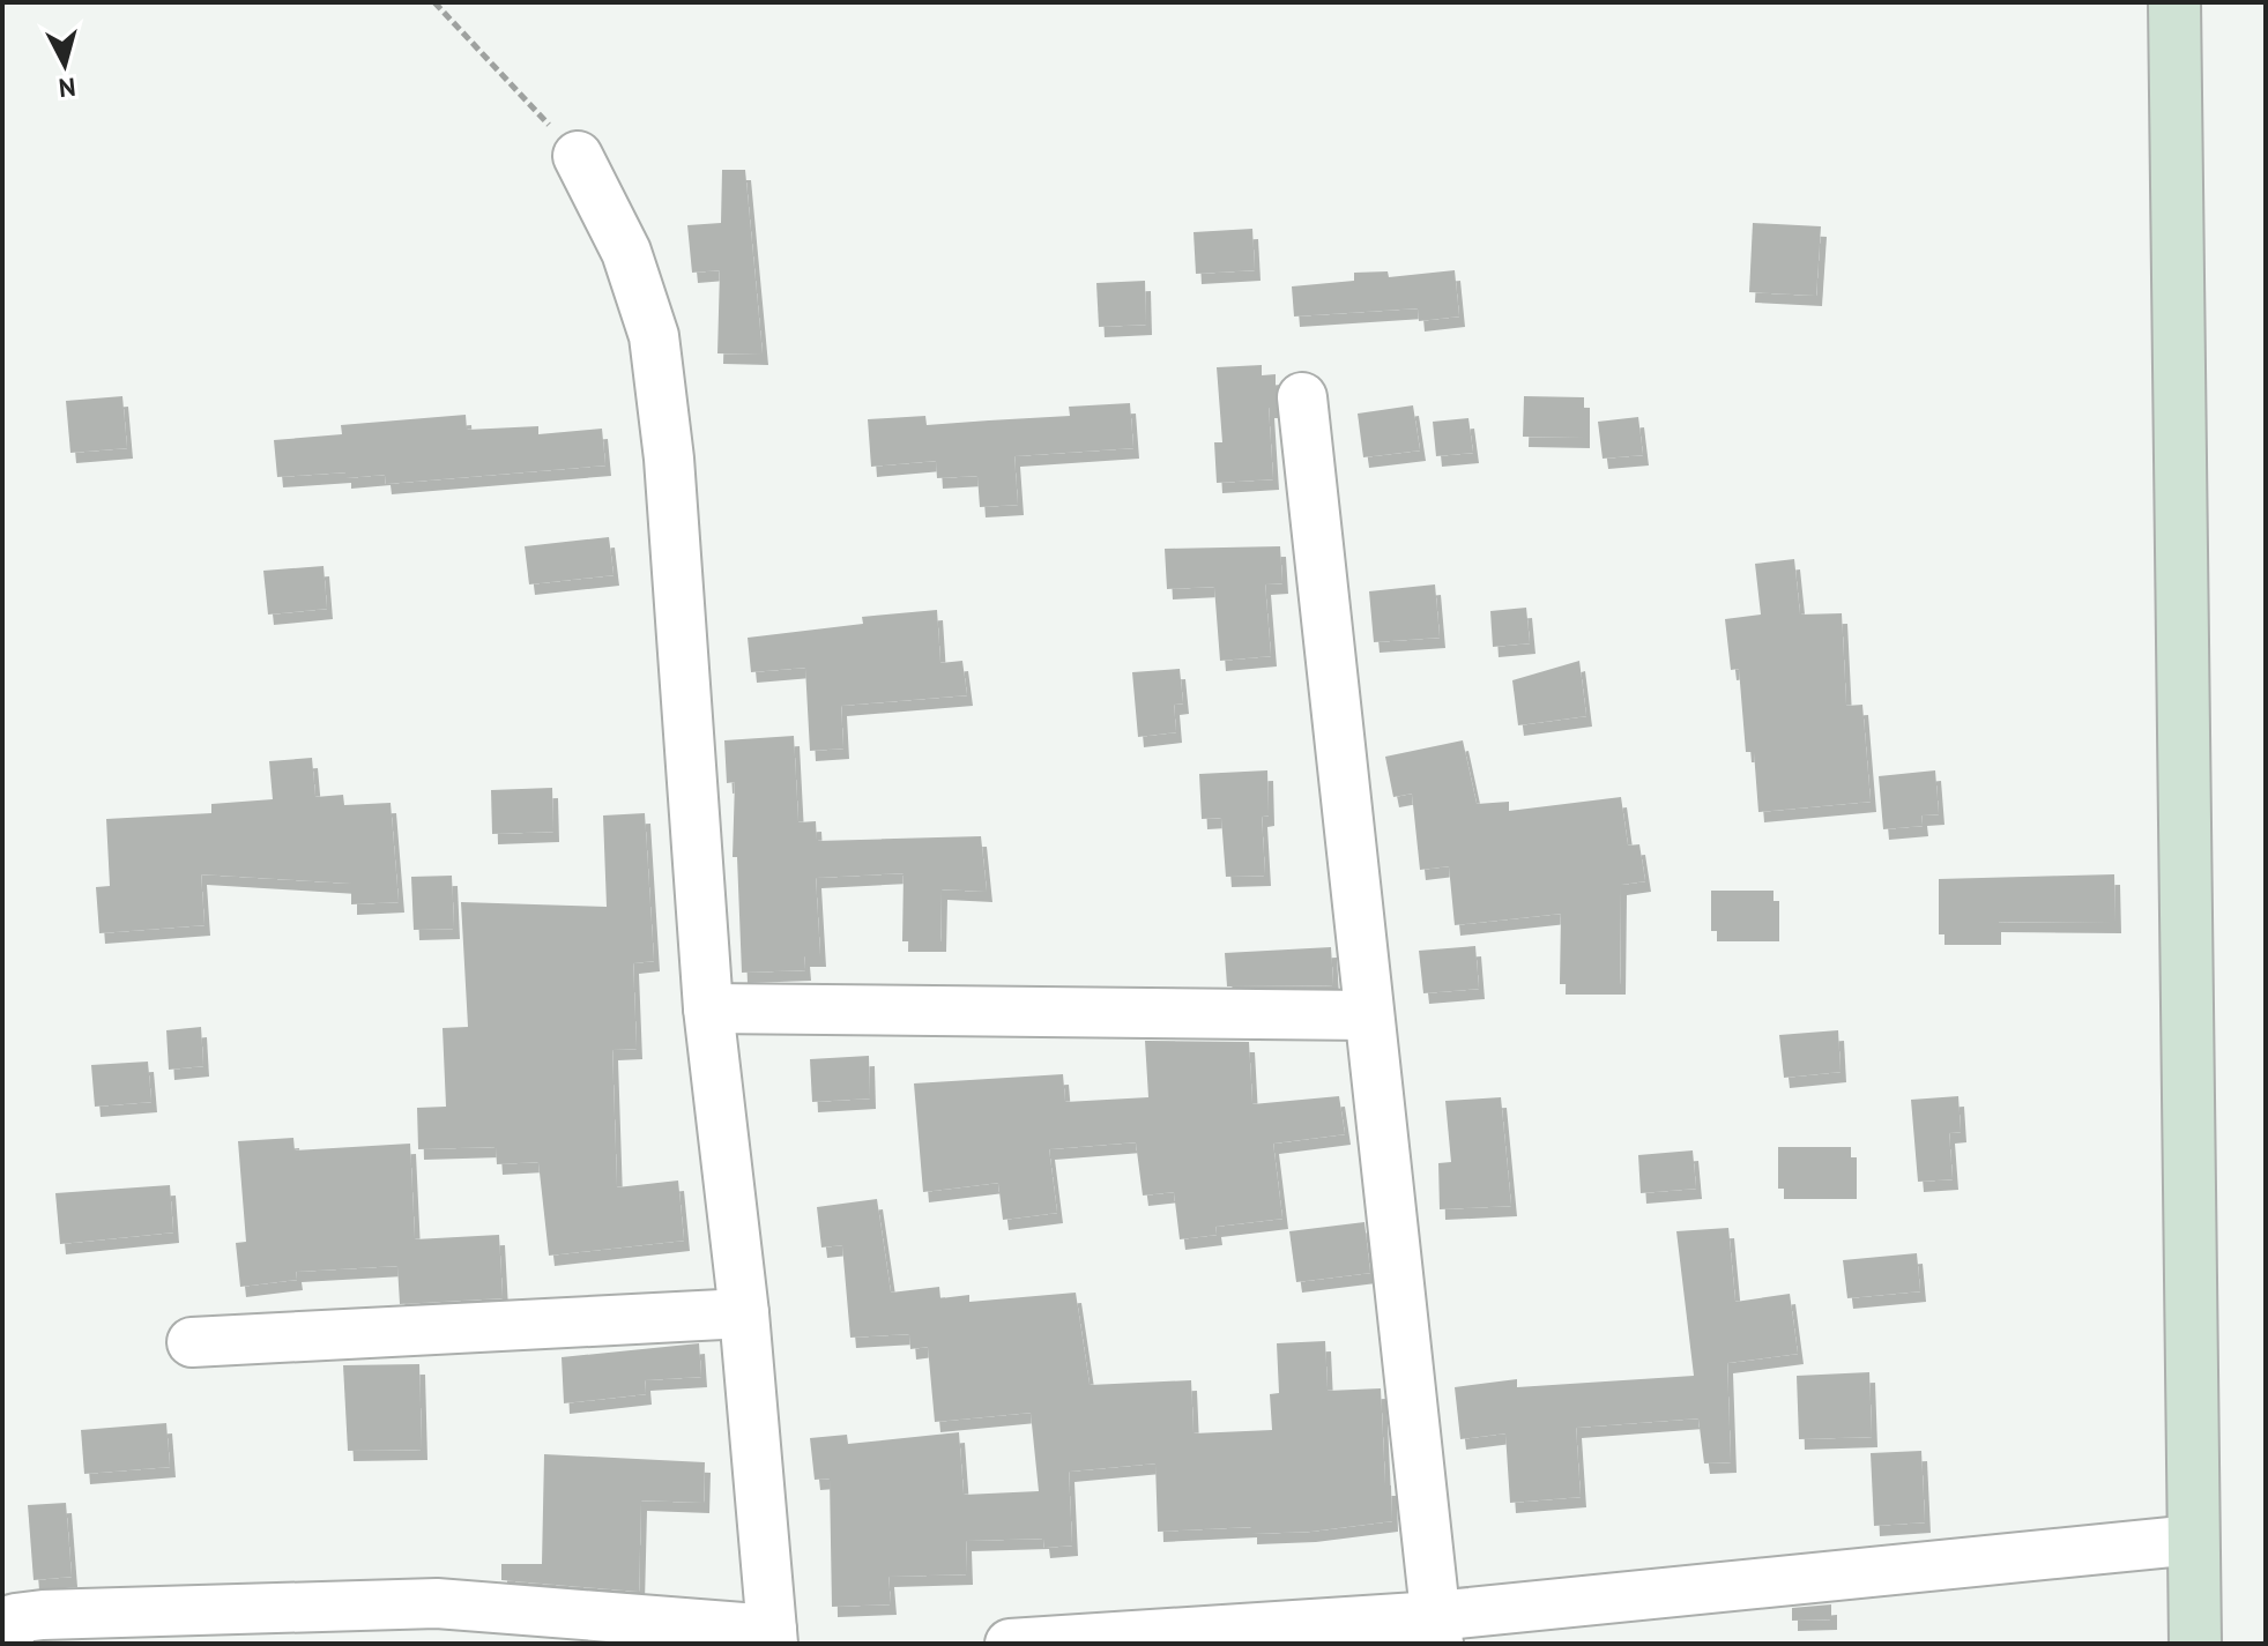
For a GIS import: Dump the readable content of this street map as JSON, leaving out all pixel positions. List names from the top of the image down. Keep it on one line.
{"north":"bottom"}
